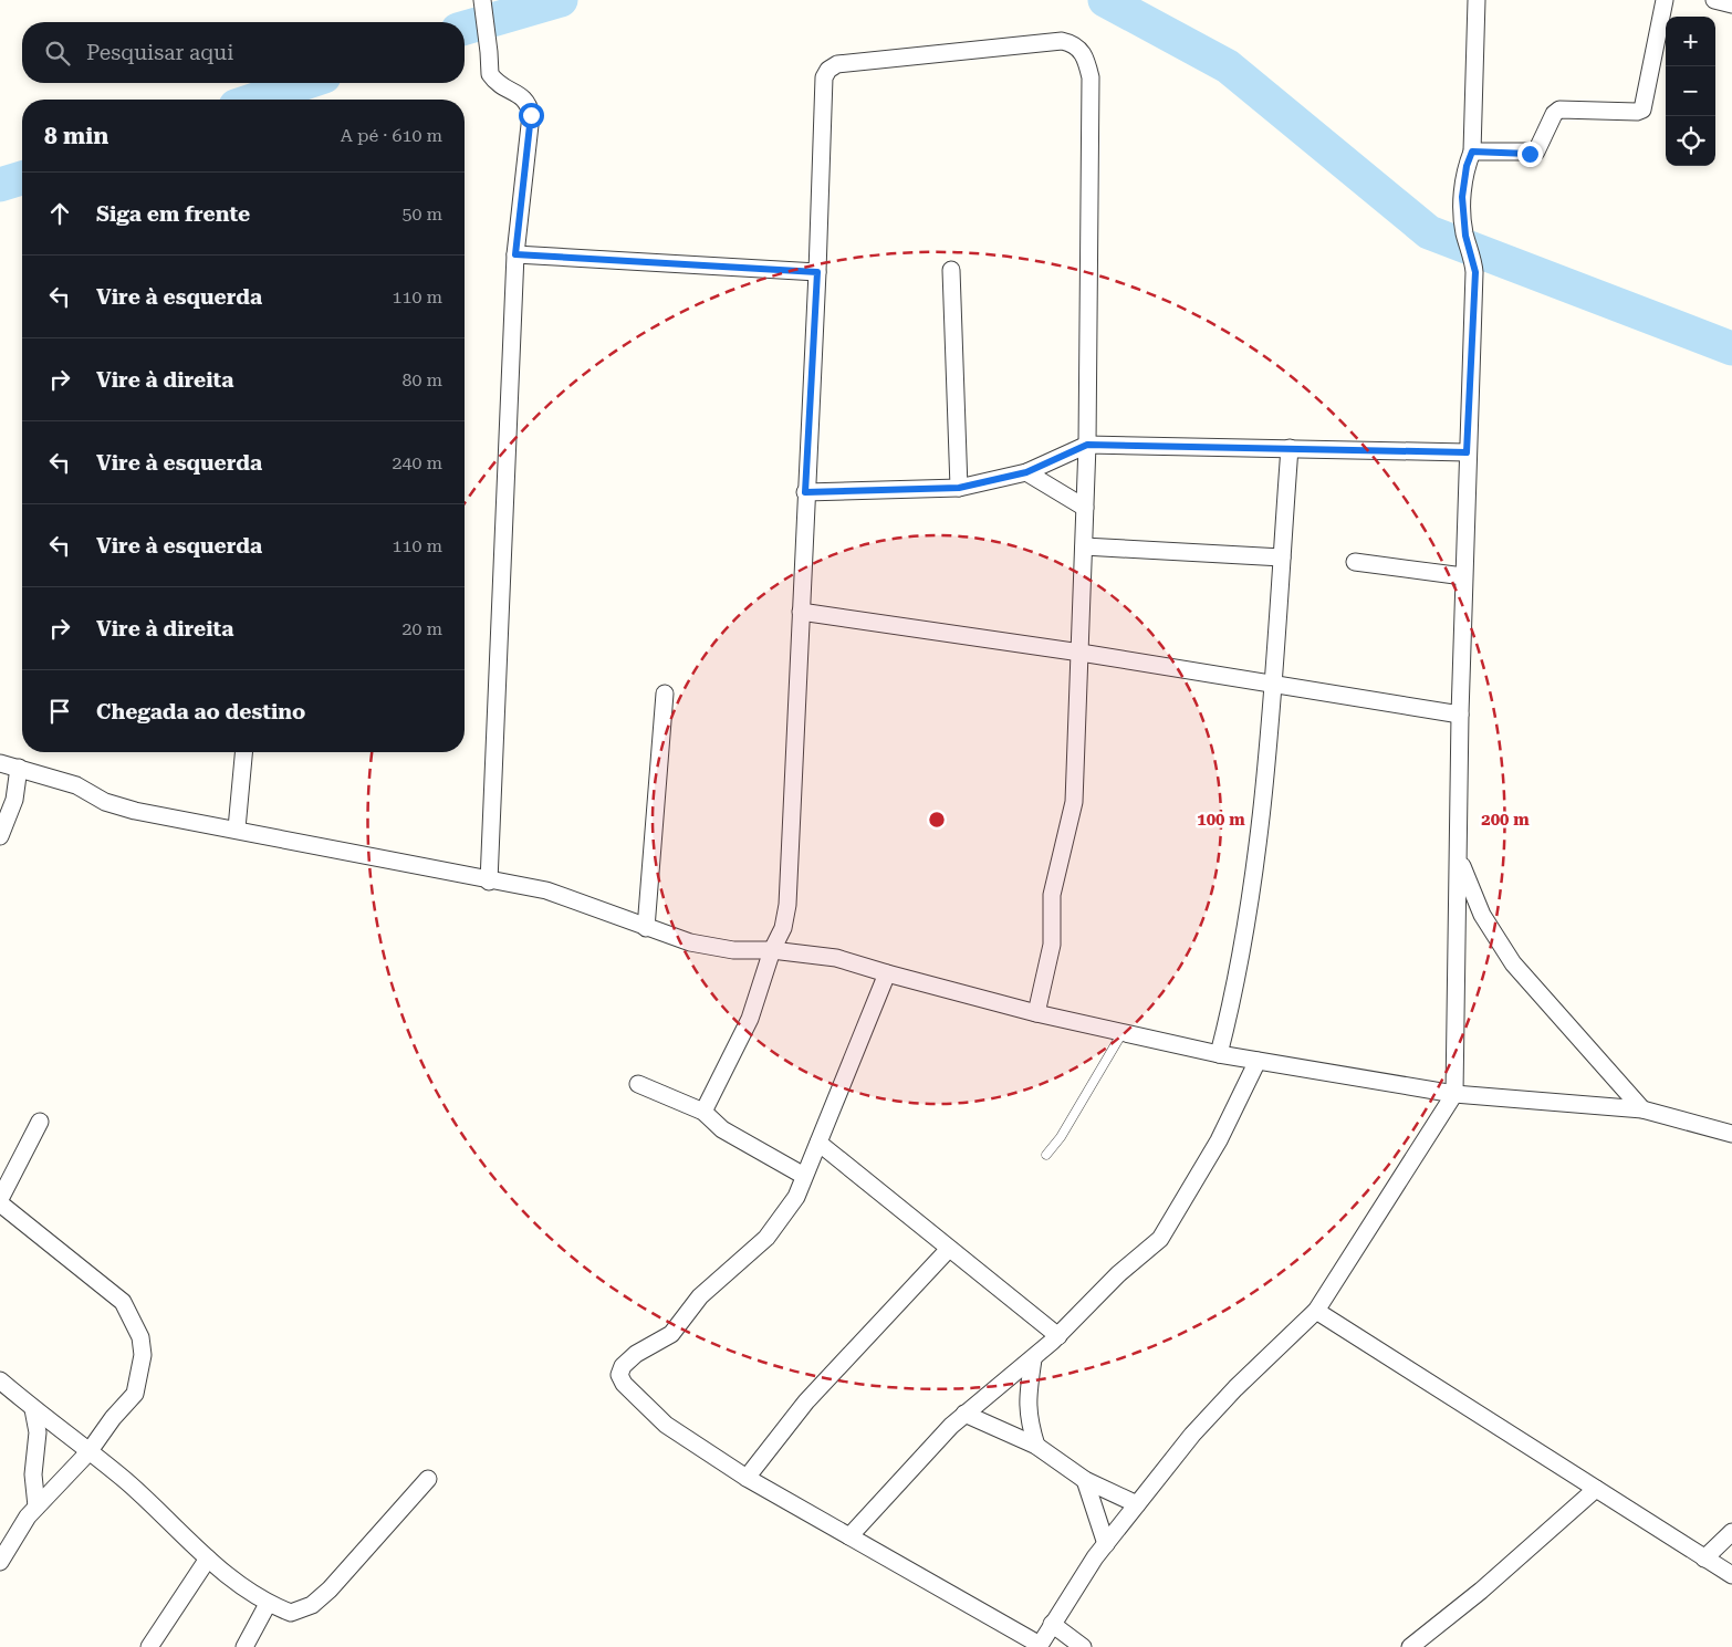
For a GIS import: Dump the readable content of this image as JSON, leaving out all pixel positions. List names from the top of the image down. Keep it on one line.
{"page":{"map_buttons":["+","−"],"search":"Pesquisar aqui","heading":["8 min","A pé · 610 m"],"list":[["Siga em frente","50 m"],["Vire à esquerda","110 m"],["Vire à direita","80 m"],["Vire à esquerda","240 m"],["Vire à esquerda","110 m"],["Vire à direita","20 m"],"Chegada ao destino"]},"rings":["100 m","200 m"]}
